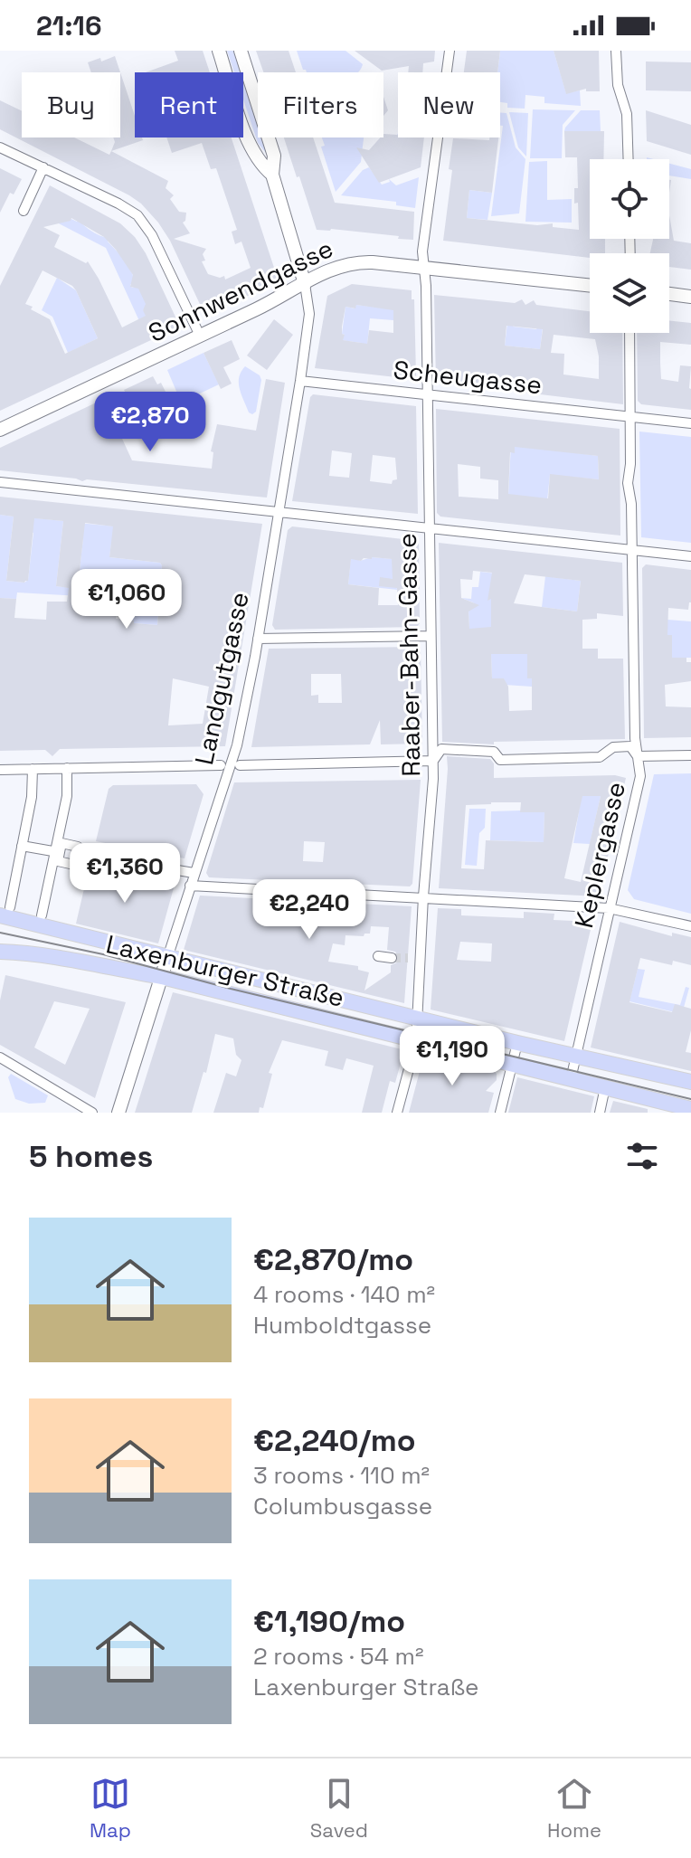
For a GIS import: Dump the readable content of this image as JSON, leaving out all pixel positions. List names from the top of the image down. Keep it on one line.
{"streets":{"main road":["Sonnwendgasse","Landgutgasse","Laxenburger Straße"],"street":["Scheugasse","Raaber-Bahn-Gasse","Keplergasse"]},"crossings":[["Sonnwendgasse","Raaber-Bahn-Gasse"],["Sonnwendgasse","Landgutgasse"],["Scheugasse","Raaber-Bahn-Gasse"],["Scheugasse","Landgutgasse"],["Scheugasse","Keplergasse"],["Raaber-Bahn-Gasse","Laxenburger Straße"],["Landgutgasse","Laxenburger Straße"],["Keplergasse","Laxenburger Straße"]],"page":{"status":"21:16","chip":["Buy","Rent","Filters","New"],"price":["€2,870","€1,060","€1,360","€2,240","€1,190"],"heading":"5 homes","list":[{"name":"€2,870/mo","note":"4 rooms · 140 m² · Humboldtgasse"},{"name":"€2,240/mo","note":"3 rooms · 110 m² · Columbusgasse"},{"name":"€1,190/mo","note":"2 rooms · 54 m² · Laxenburger Straße"}],"tabs":["Map","Saved","Home"]}}
